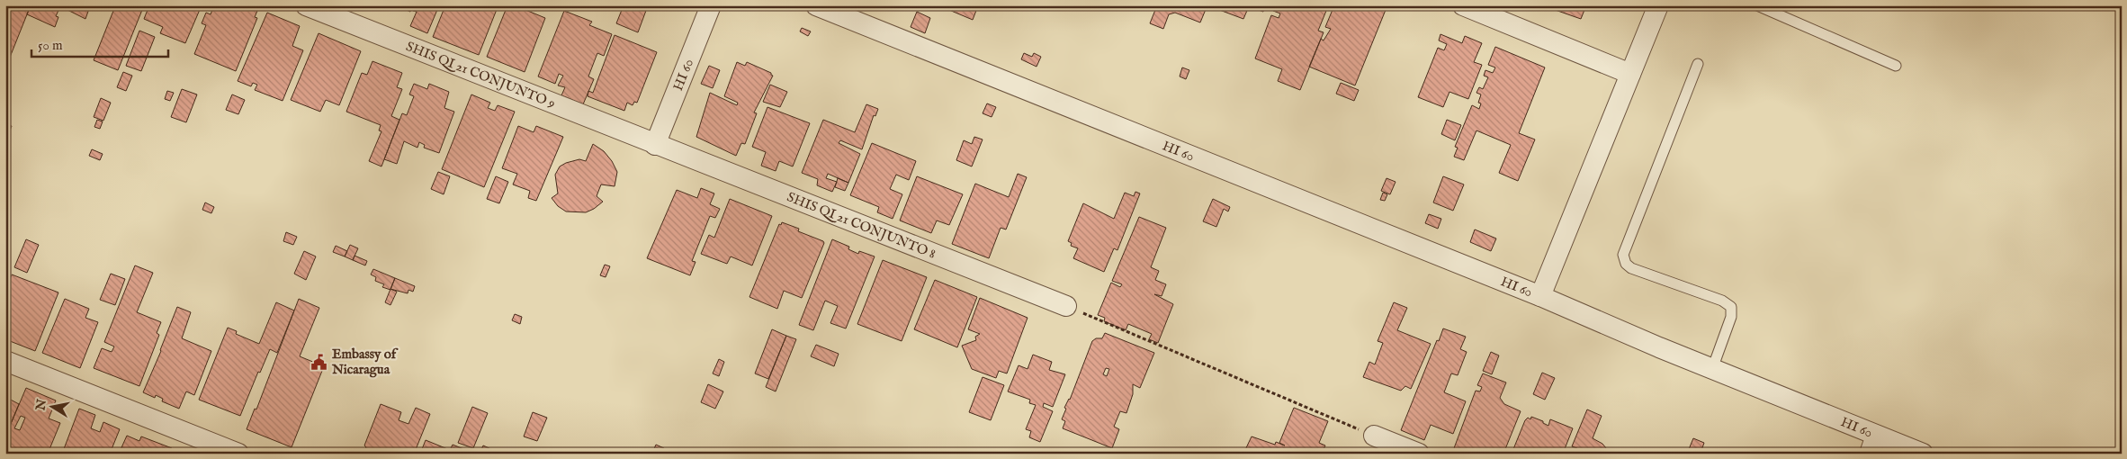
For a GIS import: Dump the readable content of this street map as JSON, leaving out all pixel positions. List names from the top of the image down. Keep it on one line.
{"streets":{"street":["SHIS QI 21 CONJUNTO 9","HI 60","SHIS QI 21 CONJUNTO 8"]},"crossings":[["SHIS QI 21 CONJUNTO 9","HI 60"],["SHIS QI 21 CONJUNTO 9","SHIS QI 21 CONJUNTO 8"],["HI 60","SHIS QI 21 CONJUNTO 8"]],"places":{"public building":["Embassy of Nicaragua"]},"scale_bar":"50 m","north":"left"}
